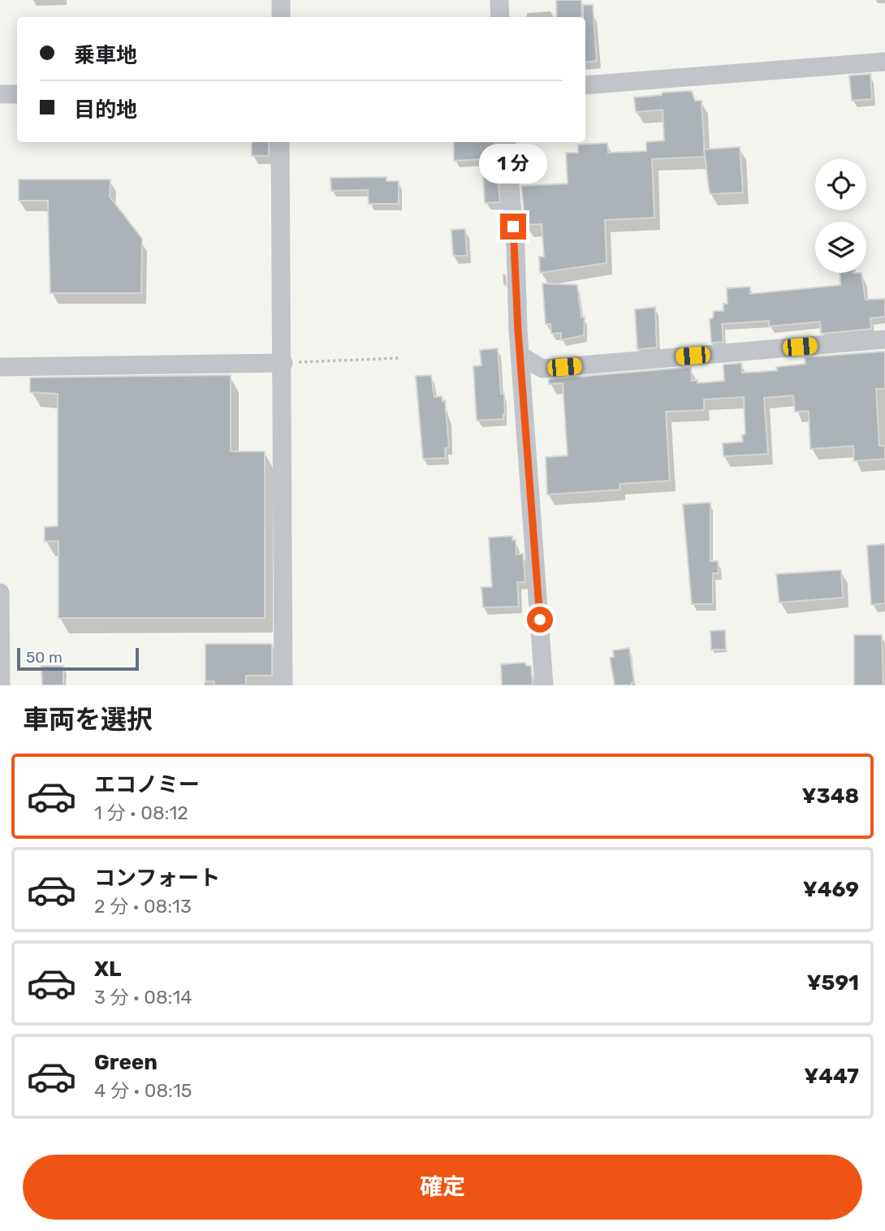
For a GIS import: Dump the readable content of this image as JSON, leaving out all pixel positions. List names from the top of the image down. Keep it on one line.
{"scale_bar":"50 m","page":{"banner":["乗車地","目的地"],"bubble":"1 分","scale":"50 m","heading":"車両を選択","list":[{"name":"エコノミー","note":"1 分 · 08:12","value":"¥348"},{"name":"コンフォート","note":"2 分 · 08:13","value":"¥469"},{"name":"XL","note":"3 分 · 08:14","value":"¥591"},{"name":"Green","note":"4 分 · 08:15","value":"¥447"}],"buttons":"確定"}}
